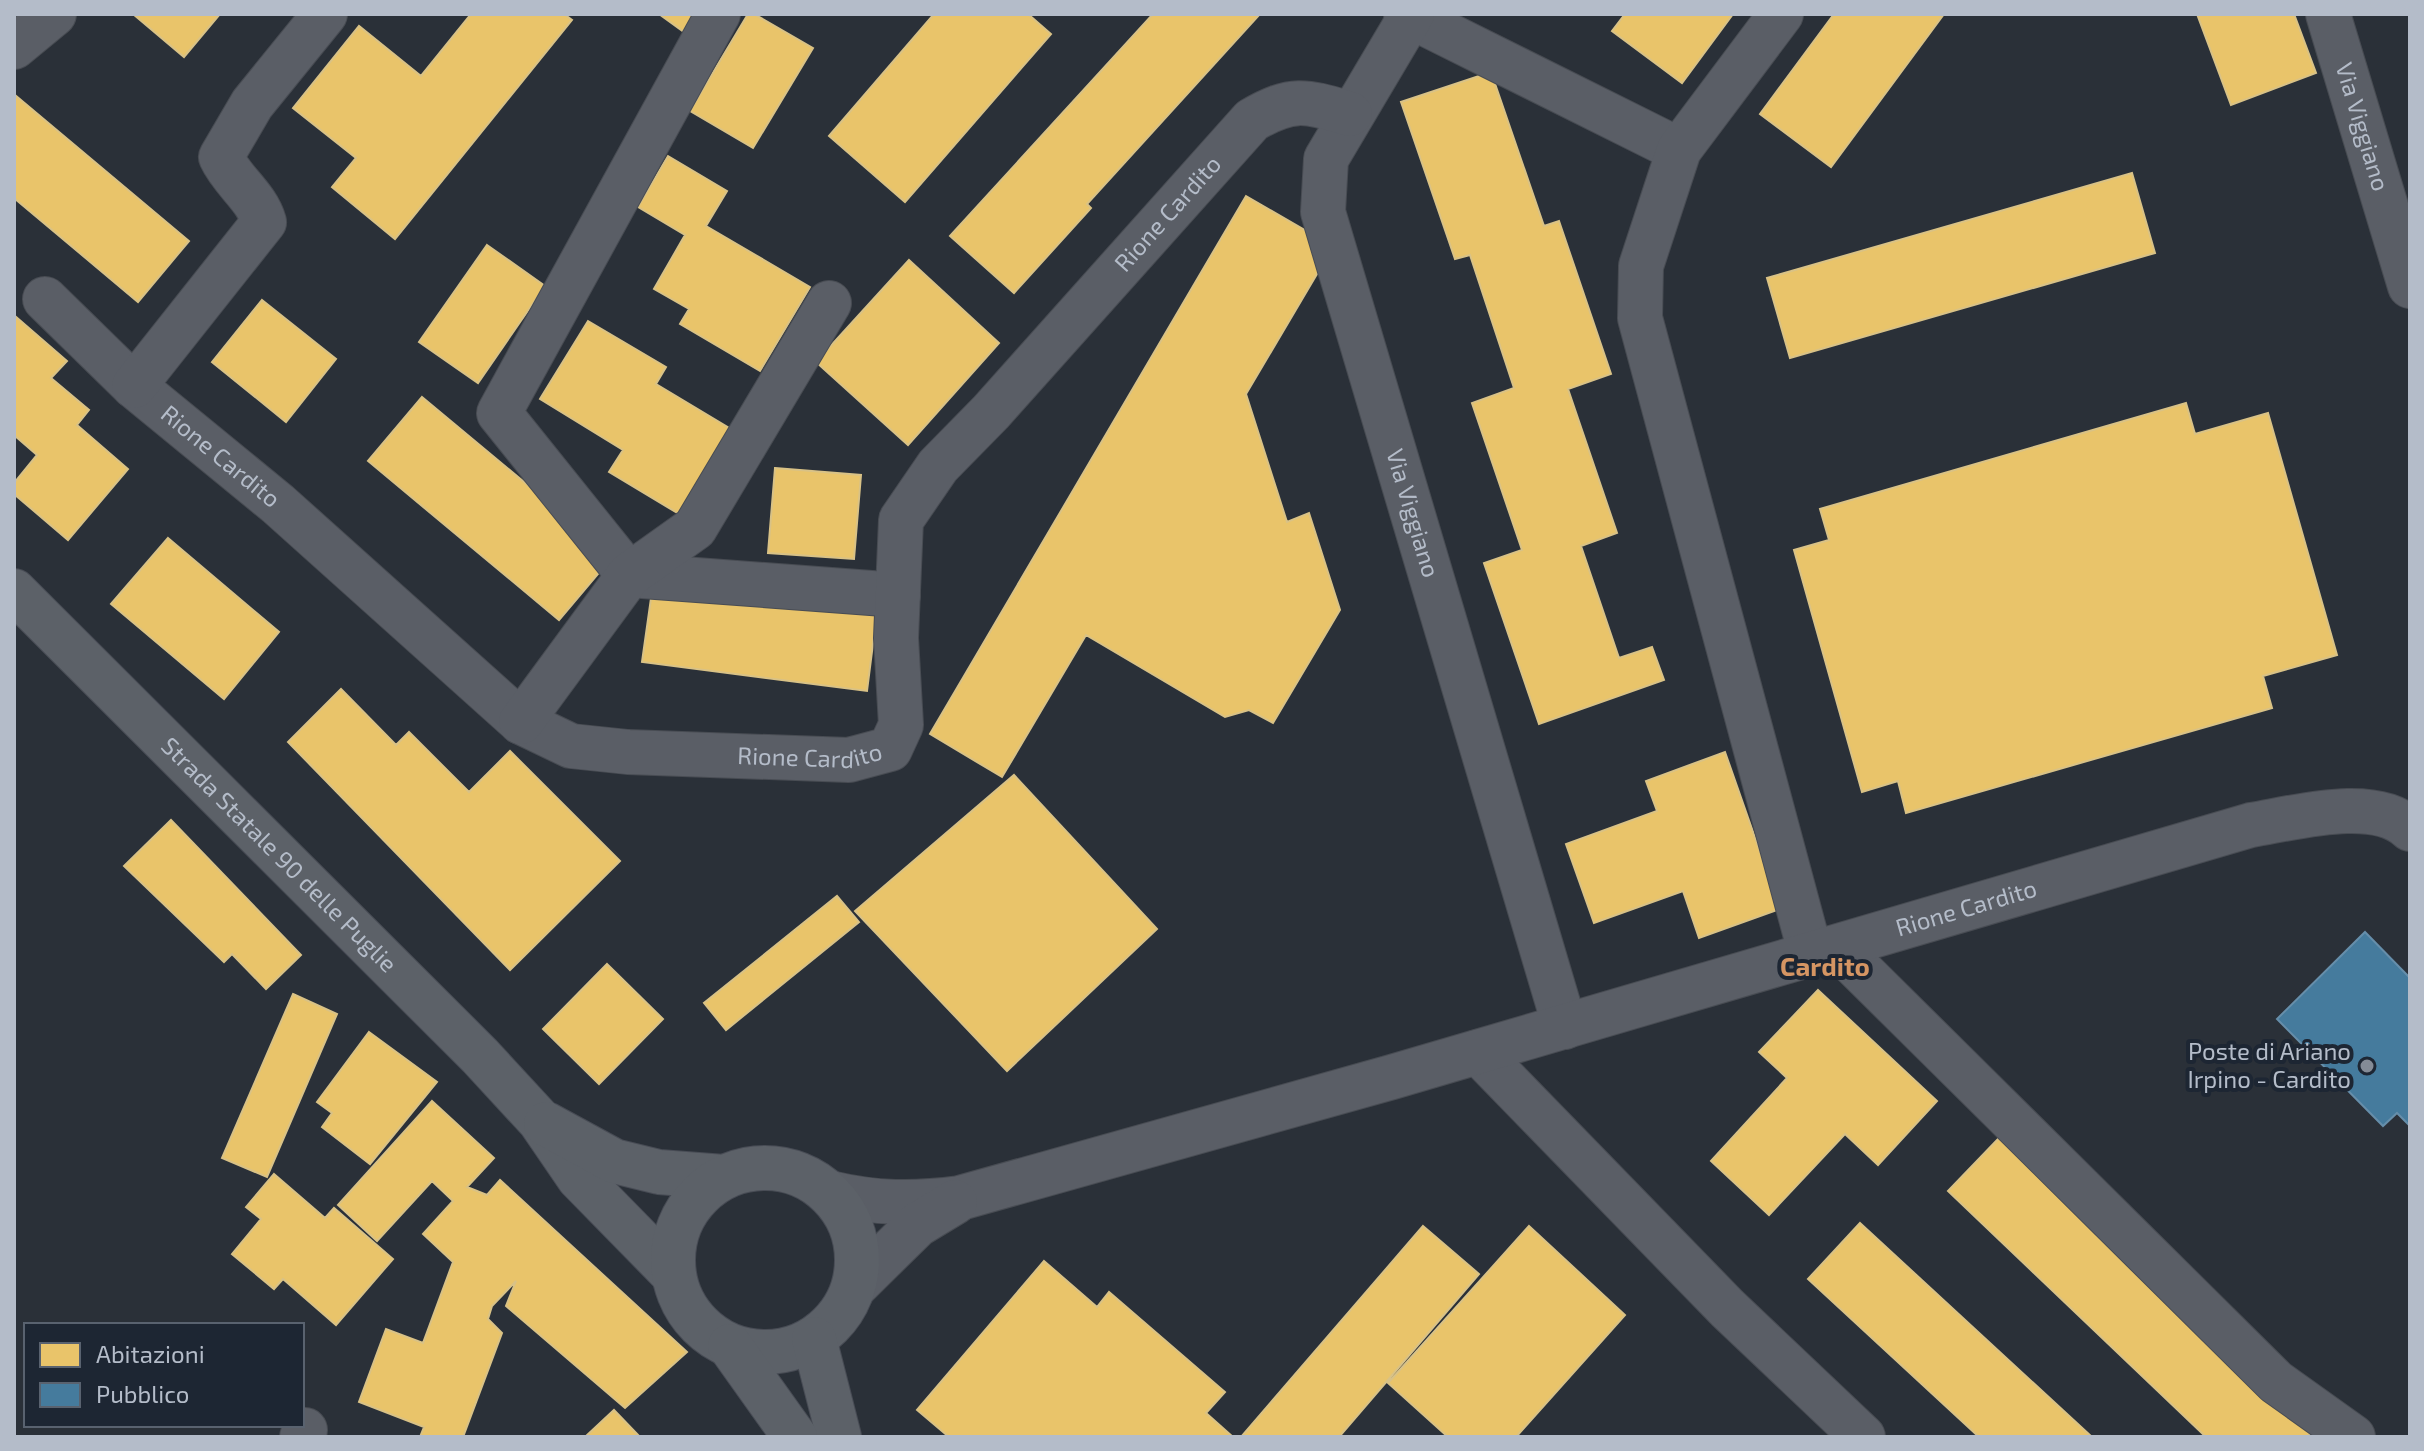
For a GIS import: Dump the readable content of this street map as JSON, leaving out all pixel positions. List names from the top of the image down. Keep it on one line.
{"streets":{"main road":["Strada Statale 90 delle Puglie"],"street":["Via Viggiano","Rione Cardito"]},"crossings":[["Via Viggiano","Rione Cardito"],["Rione Cardito","Strada Statale 90 delle Puglie"]],"districts":["Cardito"],"places":["Poste di Ariano Irpino - Cardito"],"legend":["Abitazioni","Pubblico"]}
